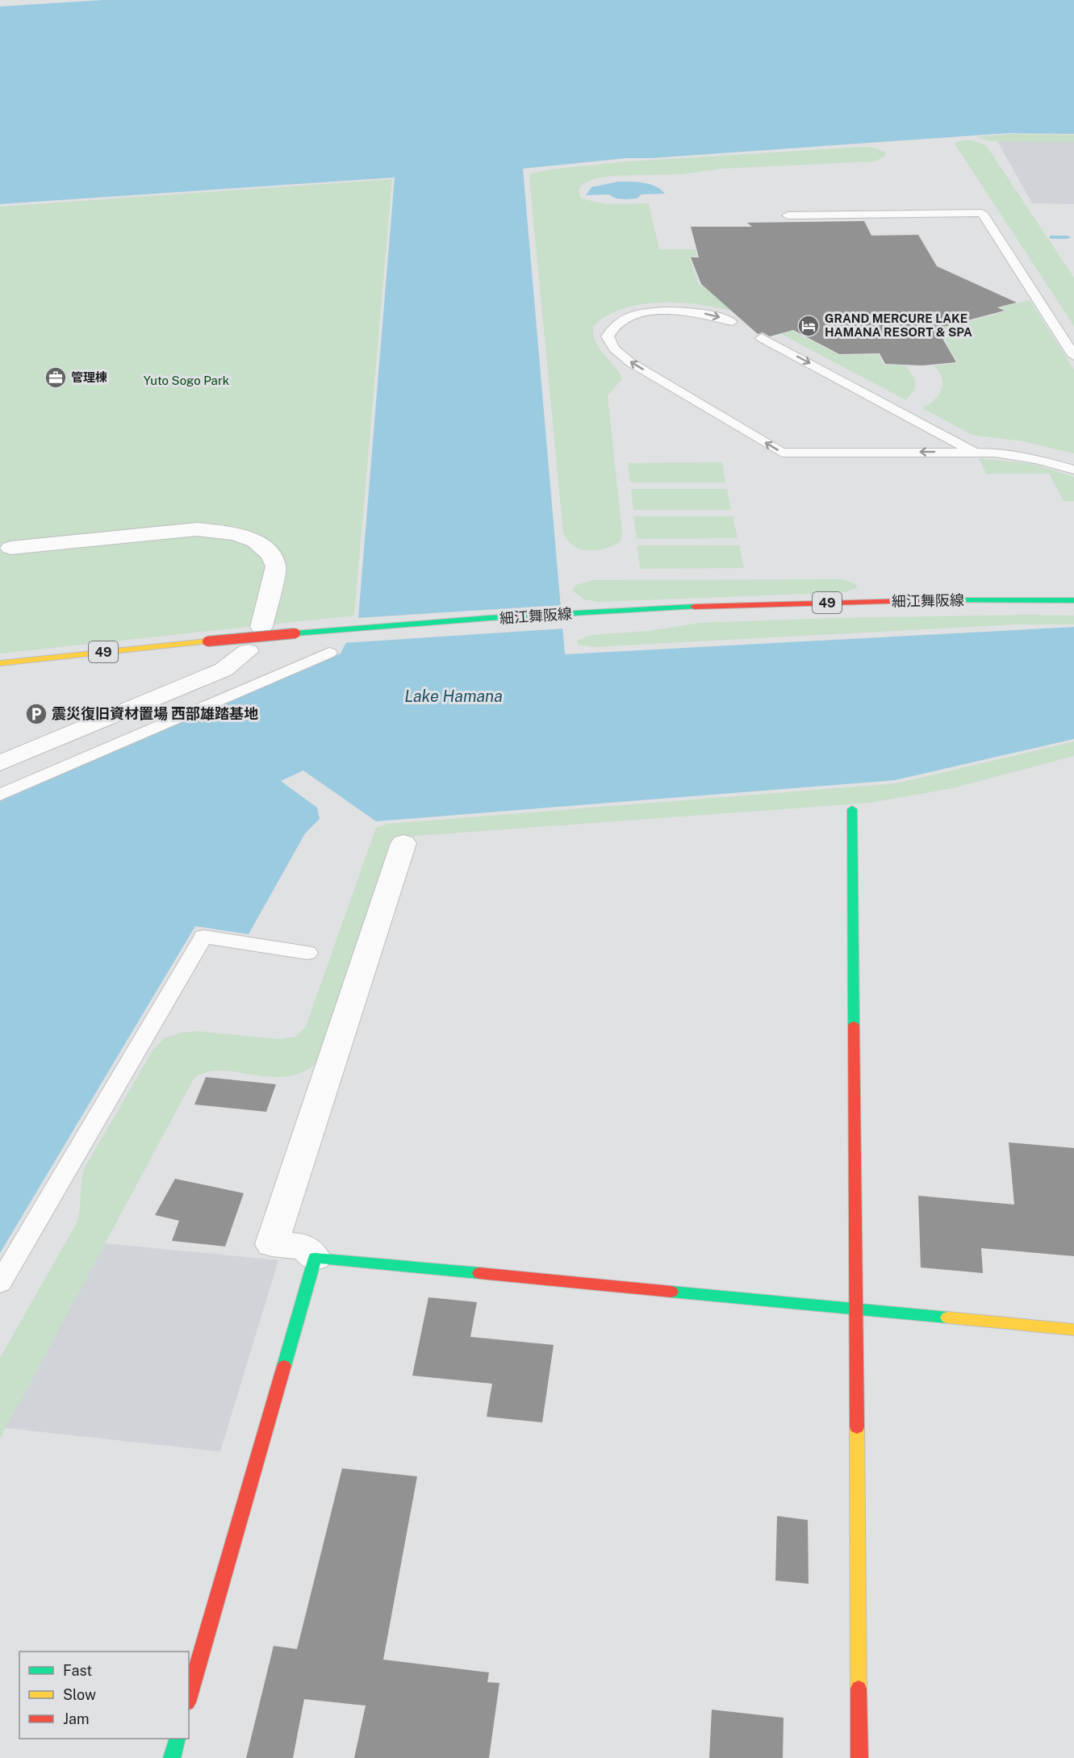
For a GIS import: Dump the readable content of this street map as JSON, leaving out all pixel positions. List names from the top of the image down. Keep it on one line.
{"streets":{"street":["細江舞阪線","49"]},"water":["Lake Hamana"],"parks":["Yuto Sogo Park"],"places":{"hotel":["GRAND MERCURE LAKE HAMANA RESORT & SPA"],"office":["管理棟"],"parking":["震災復旧資材置場 西部雄踏基地"]},"legend":["Fast","Slow","Jam"]}
